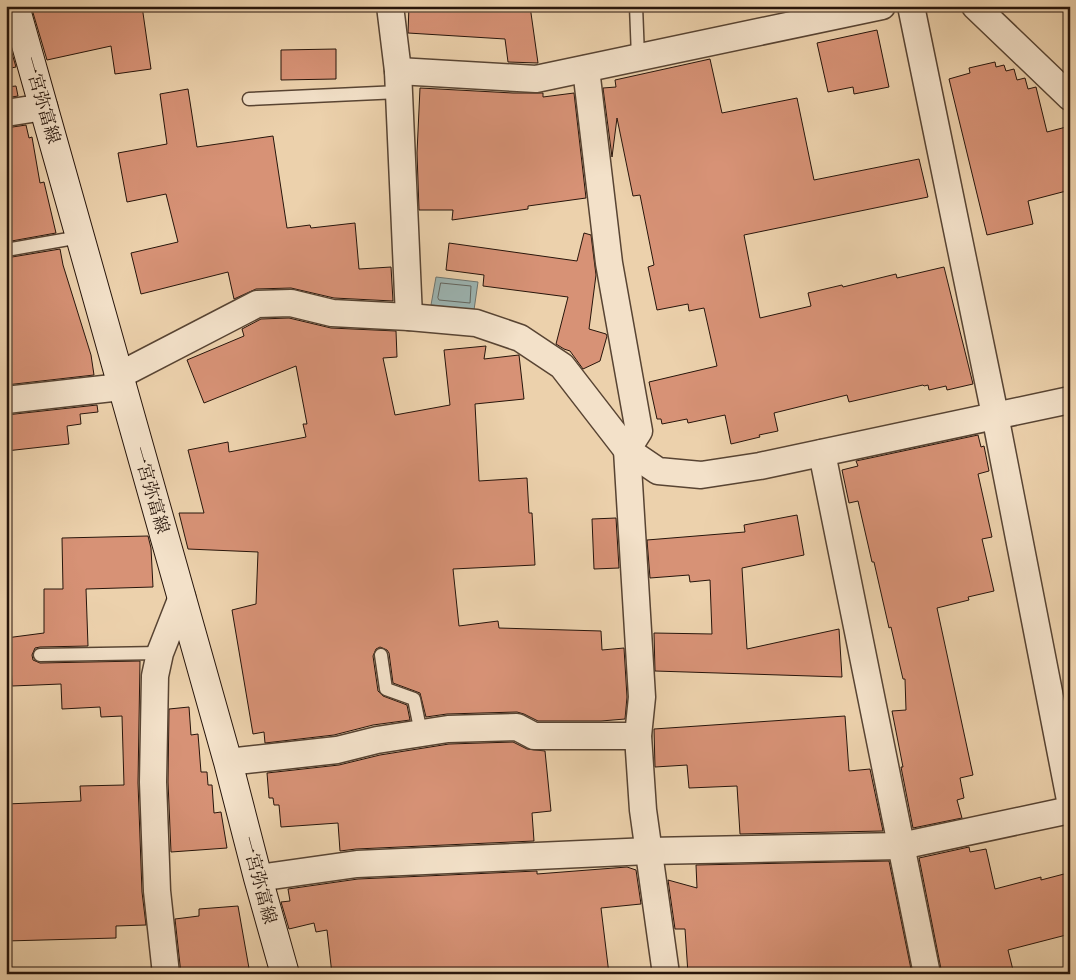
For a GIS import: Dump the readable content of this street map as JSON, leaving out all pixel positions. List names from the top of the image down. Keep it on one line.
{"streets":{"main road":["一宮弥富線"]}}
